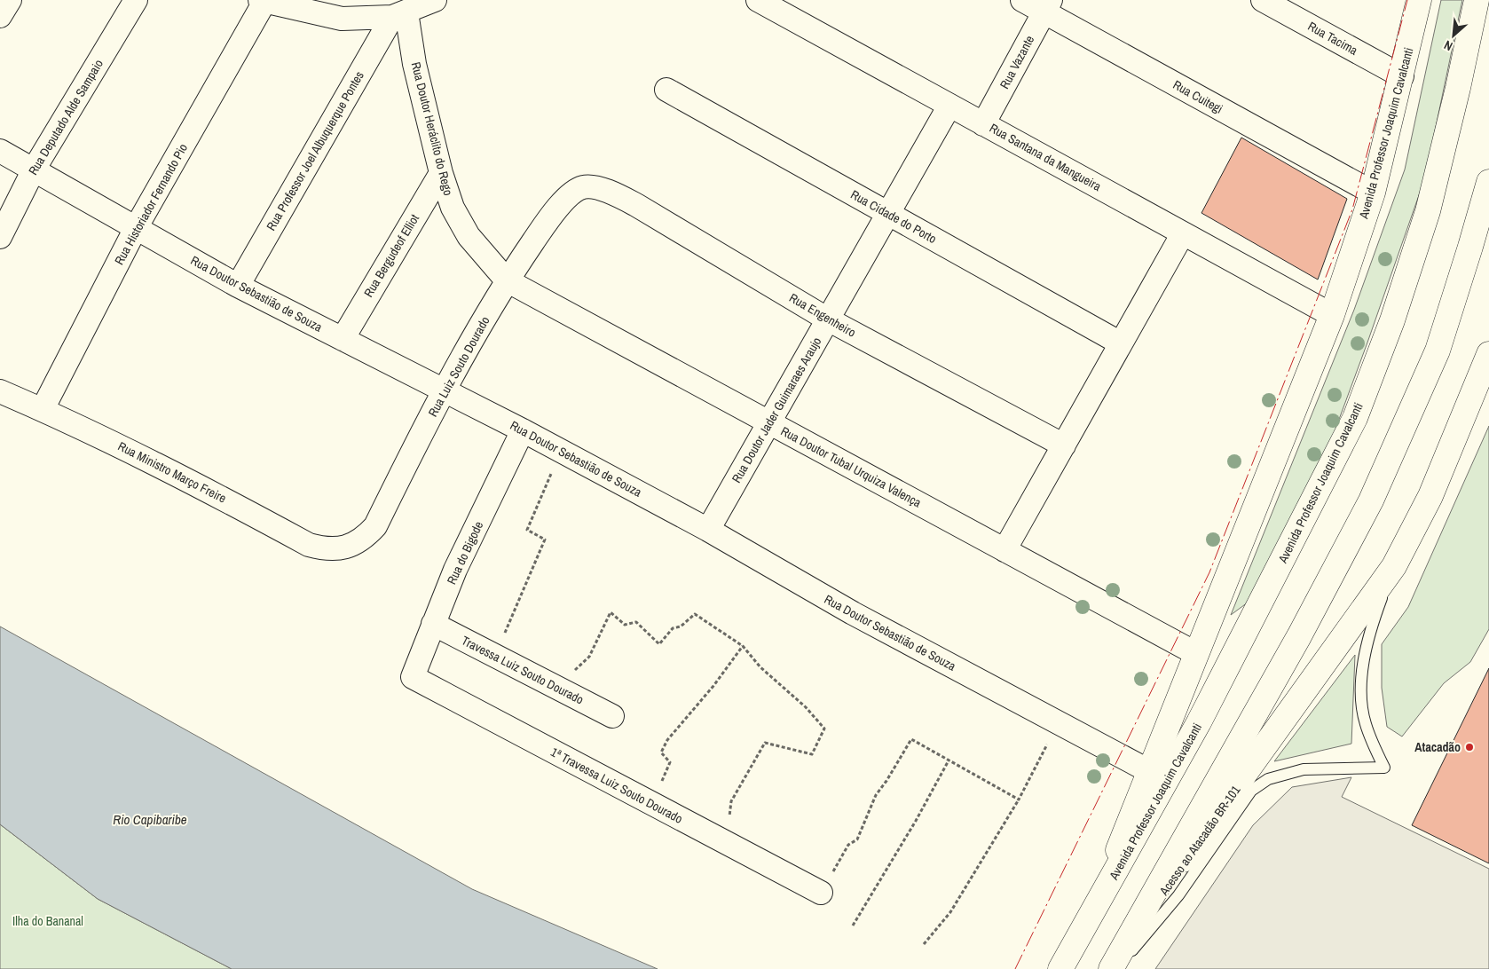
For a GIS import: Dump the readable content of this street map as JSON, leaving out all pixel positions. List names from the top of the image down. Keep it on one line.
{"streets":{"main road":["Avenida Professor Joaquim Cavalcanti"],"street":["Rua Tacima","Rua Vazante","Rua Cuitegi","Rua Deputado Alde Sampaio","Rua Doutor Heráclito do Rego","Rua Professor Joel Albuquerque Pontes","Rua Santana da Mangueira","Rua Historiador Fernando Pio","Rua Cidade do Porto","Rua Bergudeof Elliot","Rua Doutor Sebastião de Souza","Rua Engenheiro","Rua Luiz Souto Dourado","Rua Doutor Jader Guimaraes Araujo","Rua Doutor Tubal Urquiza Valença","Rua Ministro Março Freire","Rua do Bigode","Travessa Luiz Souto Dourado","1ª Travessa Luiz Souto Dourado"],"lane":["Acesso ao Atacadão BR-101"]},"crossings":[["Rua Tacima","Avenida Professor Joaquim Cavalcanti"],["Rua Vazante","Rua Cuitegi"],["Rua Vazante","Rua Santana da Mangueira"],["Rua Cuitegi","Avenida Professor Joaquim Cavalcanti"],["Rua Deputado Alde Sampaio","Rua Doutor Sebastião de Souza"],["Rua Doutor Heráclito do Rego","Rua Professor Joel Albuquerque Pontes"],["Rua Doutor Heráclito do Rego","Rua Bergudeof Elliot"],["Rua Doutor Heráclito do Rego","Rua Luiz Souto Dourado"],["Rua Doutor Heráclito do Rego","Rua Doutor Tubal Urquiza Valença"],["Avenida Professor Joaquim Cavalcanti","Rua Santana da Mangueira"],["Avenida Professor Joaquim Cavalcanti","Rua Doutor Sebastião de Souza"],["Avenida Professor Joaquim Cavalcanti","Rua Doutor Tubal Urquiza Valença"],["Rua Professor Joel Albuquerque Pontes","Rua Doutor Sebastião de Souza"],["Rua Santana da Mangueira","Rua Doutor Jader Guimaraes Araujo"],["Rua Historiador Fernando Pio","Rua Doutor Sebastião de Souza"],["Rua Historiador Fernando Pio","Rua Ministro Março Freire"],["Rua Cidade do Porto","Rua Doutor Jader Guimaraes Araujo"],["Rua Bergudeof Elliot","Rua Doutor Sebastião de Souza"],["Rua Doutor Sebastião de Souza","Rua Luiz Souto Dourado"],["Rua Doutor Sebastião de Souza","Rua Doutor Jader Guimaraes Araujo"],["Rua Doutor Sebastião de Souza","Rua do Bigode"],["Rua Engenheiro","Rua Luiz Souto Dourado"],["Rua Engenheiro","Rua Doutor Jader Guimaraes Araujo"],["Rua Luiz Souto Dourado","Rua Doutor Tubal Urquiza Valença"],["Rua Luiz Souto Dourado","Rua Ministro Março Freire"],["Rua Doutor Jader Guimaraes Araujo","Rua Doutor Tubal Urquiza Valença"],["Rua do Bigode","Travessa Luiz Souto Dourado"],["Rua do Bigode","1ª Travessa Luiz Souto Dourado"]],"water":["Rio Capibaribe"],"parks":["Ilha do Bananal"],"places":["Atacadão"],"north":"bottom left"}
